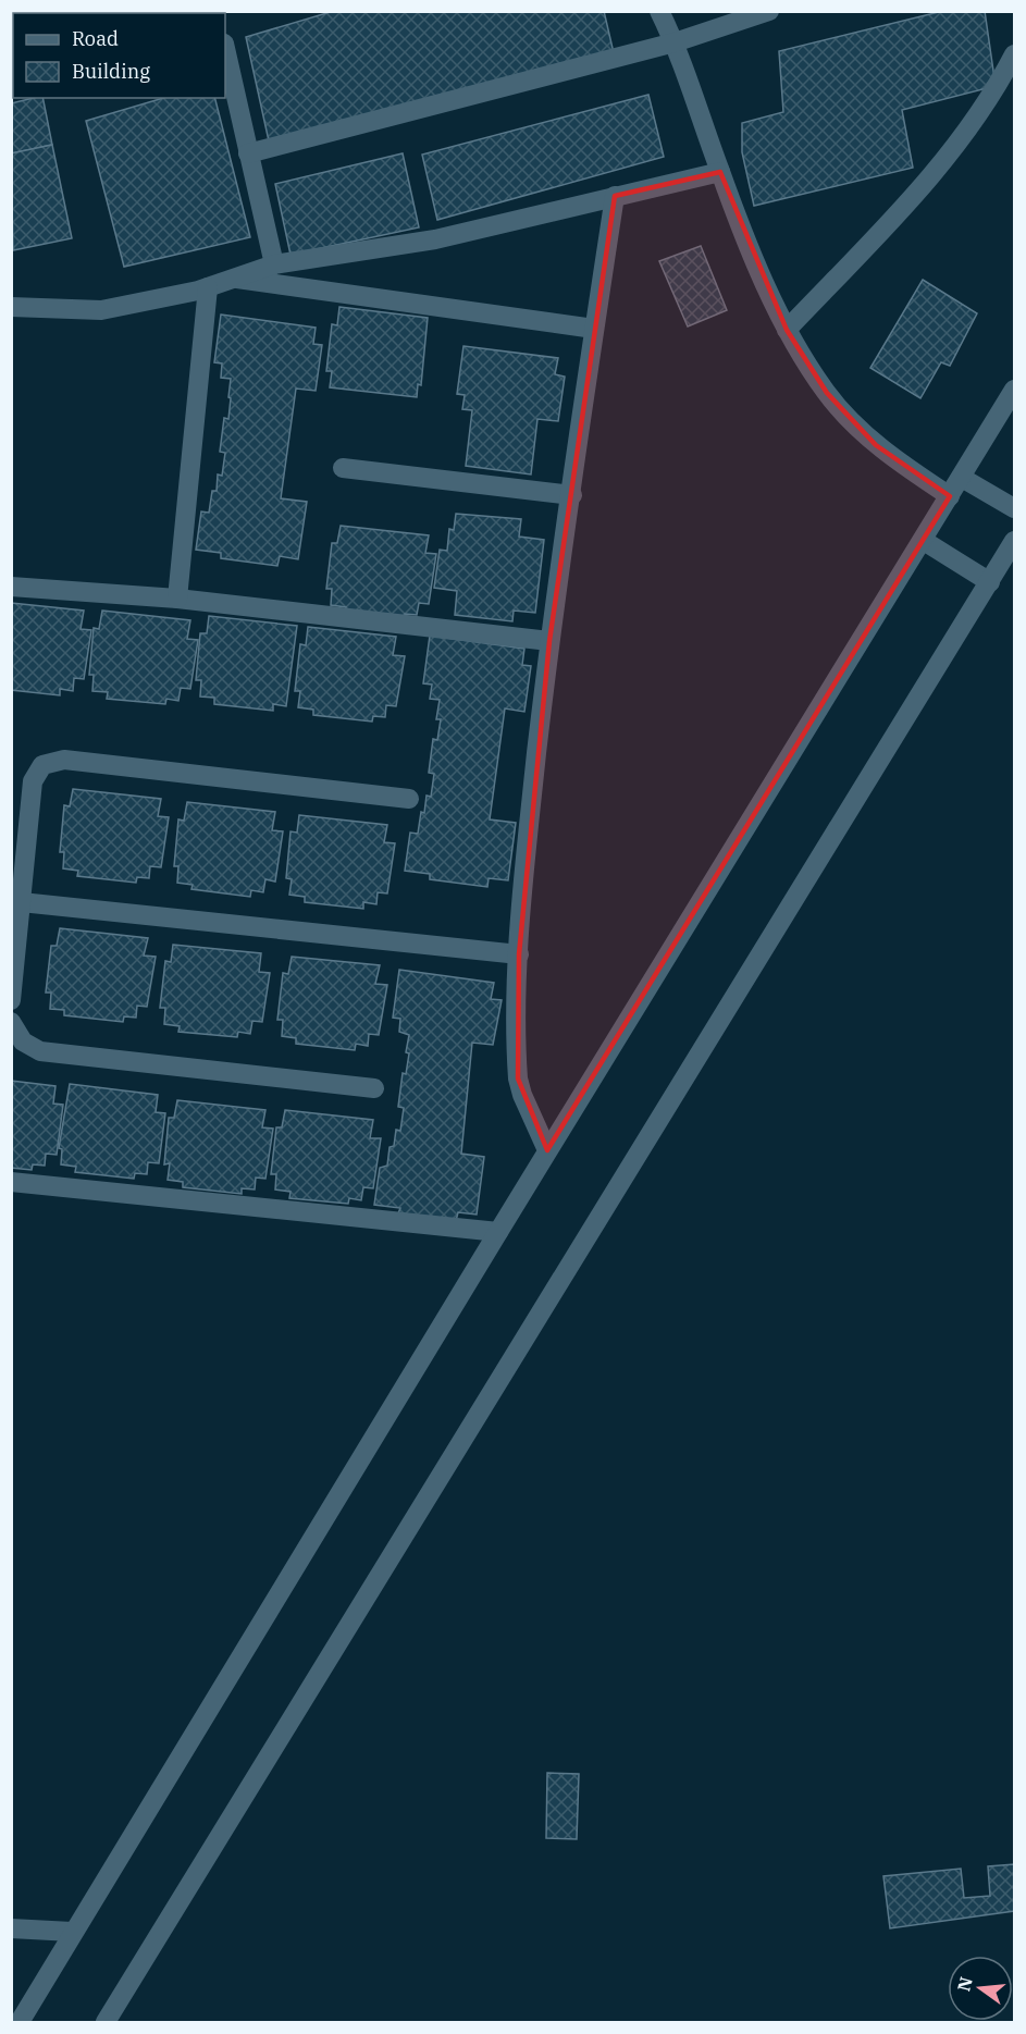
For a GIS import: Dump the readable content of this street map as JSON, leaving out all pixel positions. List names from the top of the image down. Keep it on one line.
{"legend":["Road","Building"],"north":"left"}
